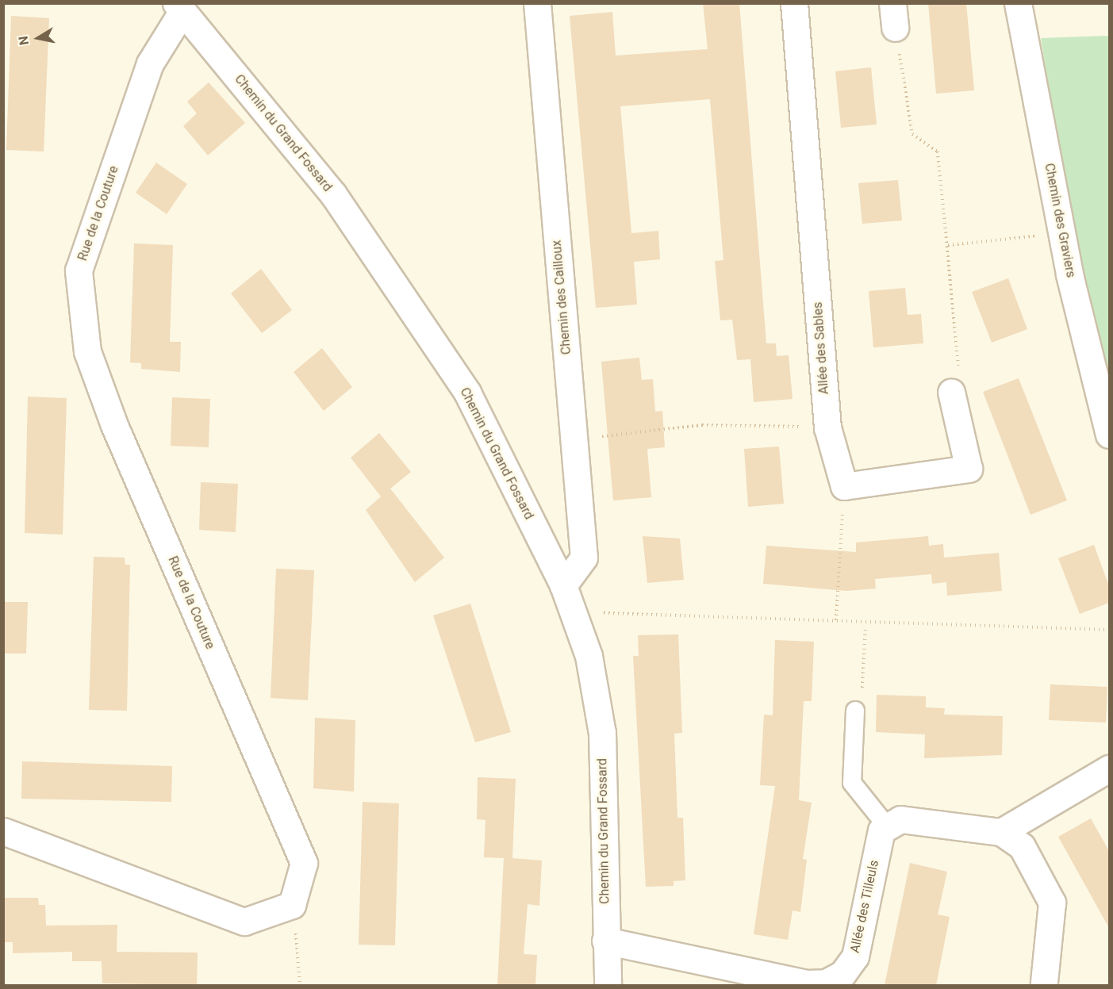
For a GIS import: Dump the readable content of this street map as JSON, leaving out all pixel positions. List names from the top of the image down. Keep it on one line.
{"streets":{"street":["Chemin du Grand Fossard","Rue de la Couture","Chemin des Graviers","Chemin des Cailloux","Allée des Sables","Allée des Tilleuls"]},"crossings":[["Chemin du Grand Fossard","Rue de la Couture"],["Chemin du Grand Fossard","Chemin des Cailloux"],["Chemin du Grand Fossard","Allée des Tilleuls"]],"north":"left"}
